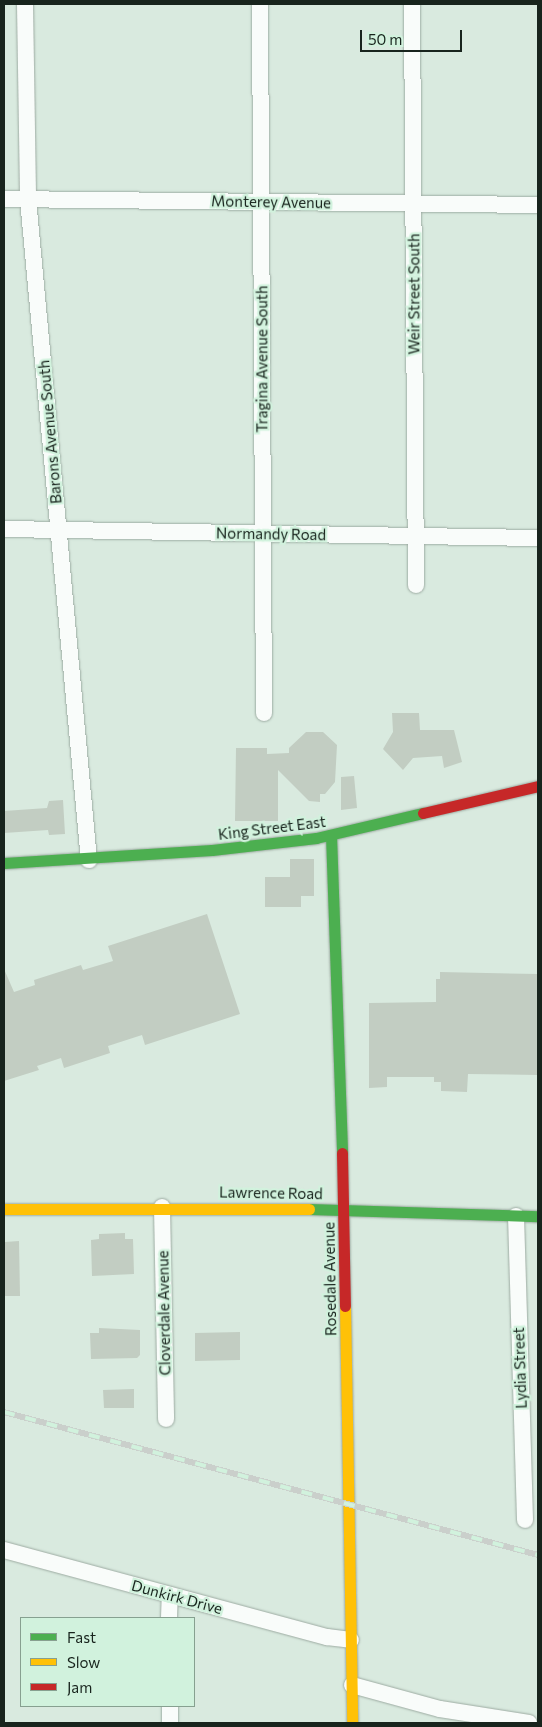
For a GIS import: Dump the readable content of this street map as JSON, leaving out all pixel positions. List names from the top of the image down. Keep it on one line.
{"streets":{"street":["Monterey Avenue","Weir Street South","Tragina Avenue South","Barons Avenue South","Normandy Road","King Street East","Lawrence Road","Rosedale Avenue","Cloverdale Avenue","Lydia Street","Dunkirk Drive"]},"crossings":[["Monterey Avenue","Weir Street South"],["Monterey Avenue","Tragina Avenue South"],["Monterey Avenue","Barons Avenue South"],["Weir Street South","Normandy Road"],["Tragina Avenue South","Normandy Road"],["Barons Avenue South","Normandy Road"],["Barons Avenue South","King Street East"],["King Street East","Rosedale Avenue"],["Lawrence Road","Rosedale Avenue"],["Lawrence Road","Cloverdale Avenue"],["Lawrence Road","Lydia Street"],["Rosedale Avenue","Dunkirk Drive"]],"legend":["Fast","Slow","Jam"],"scale_bar":"50 m"}
